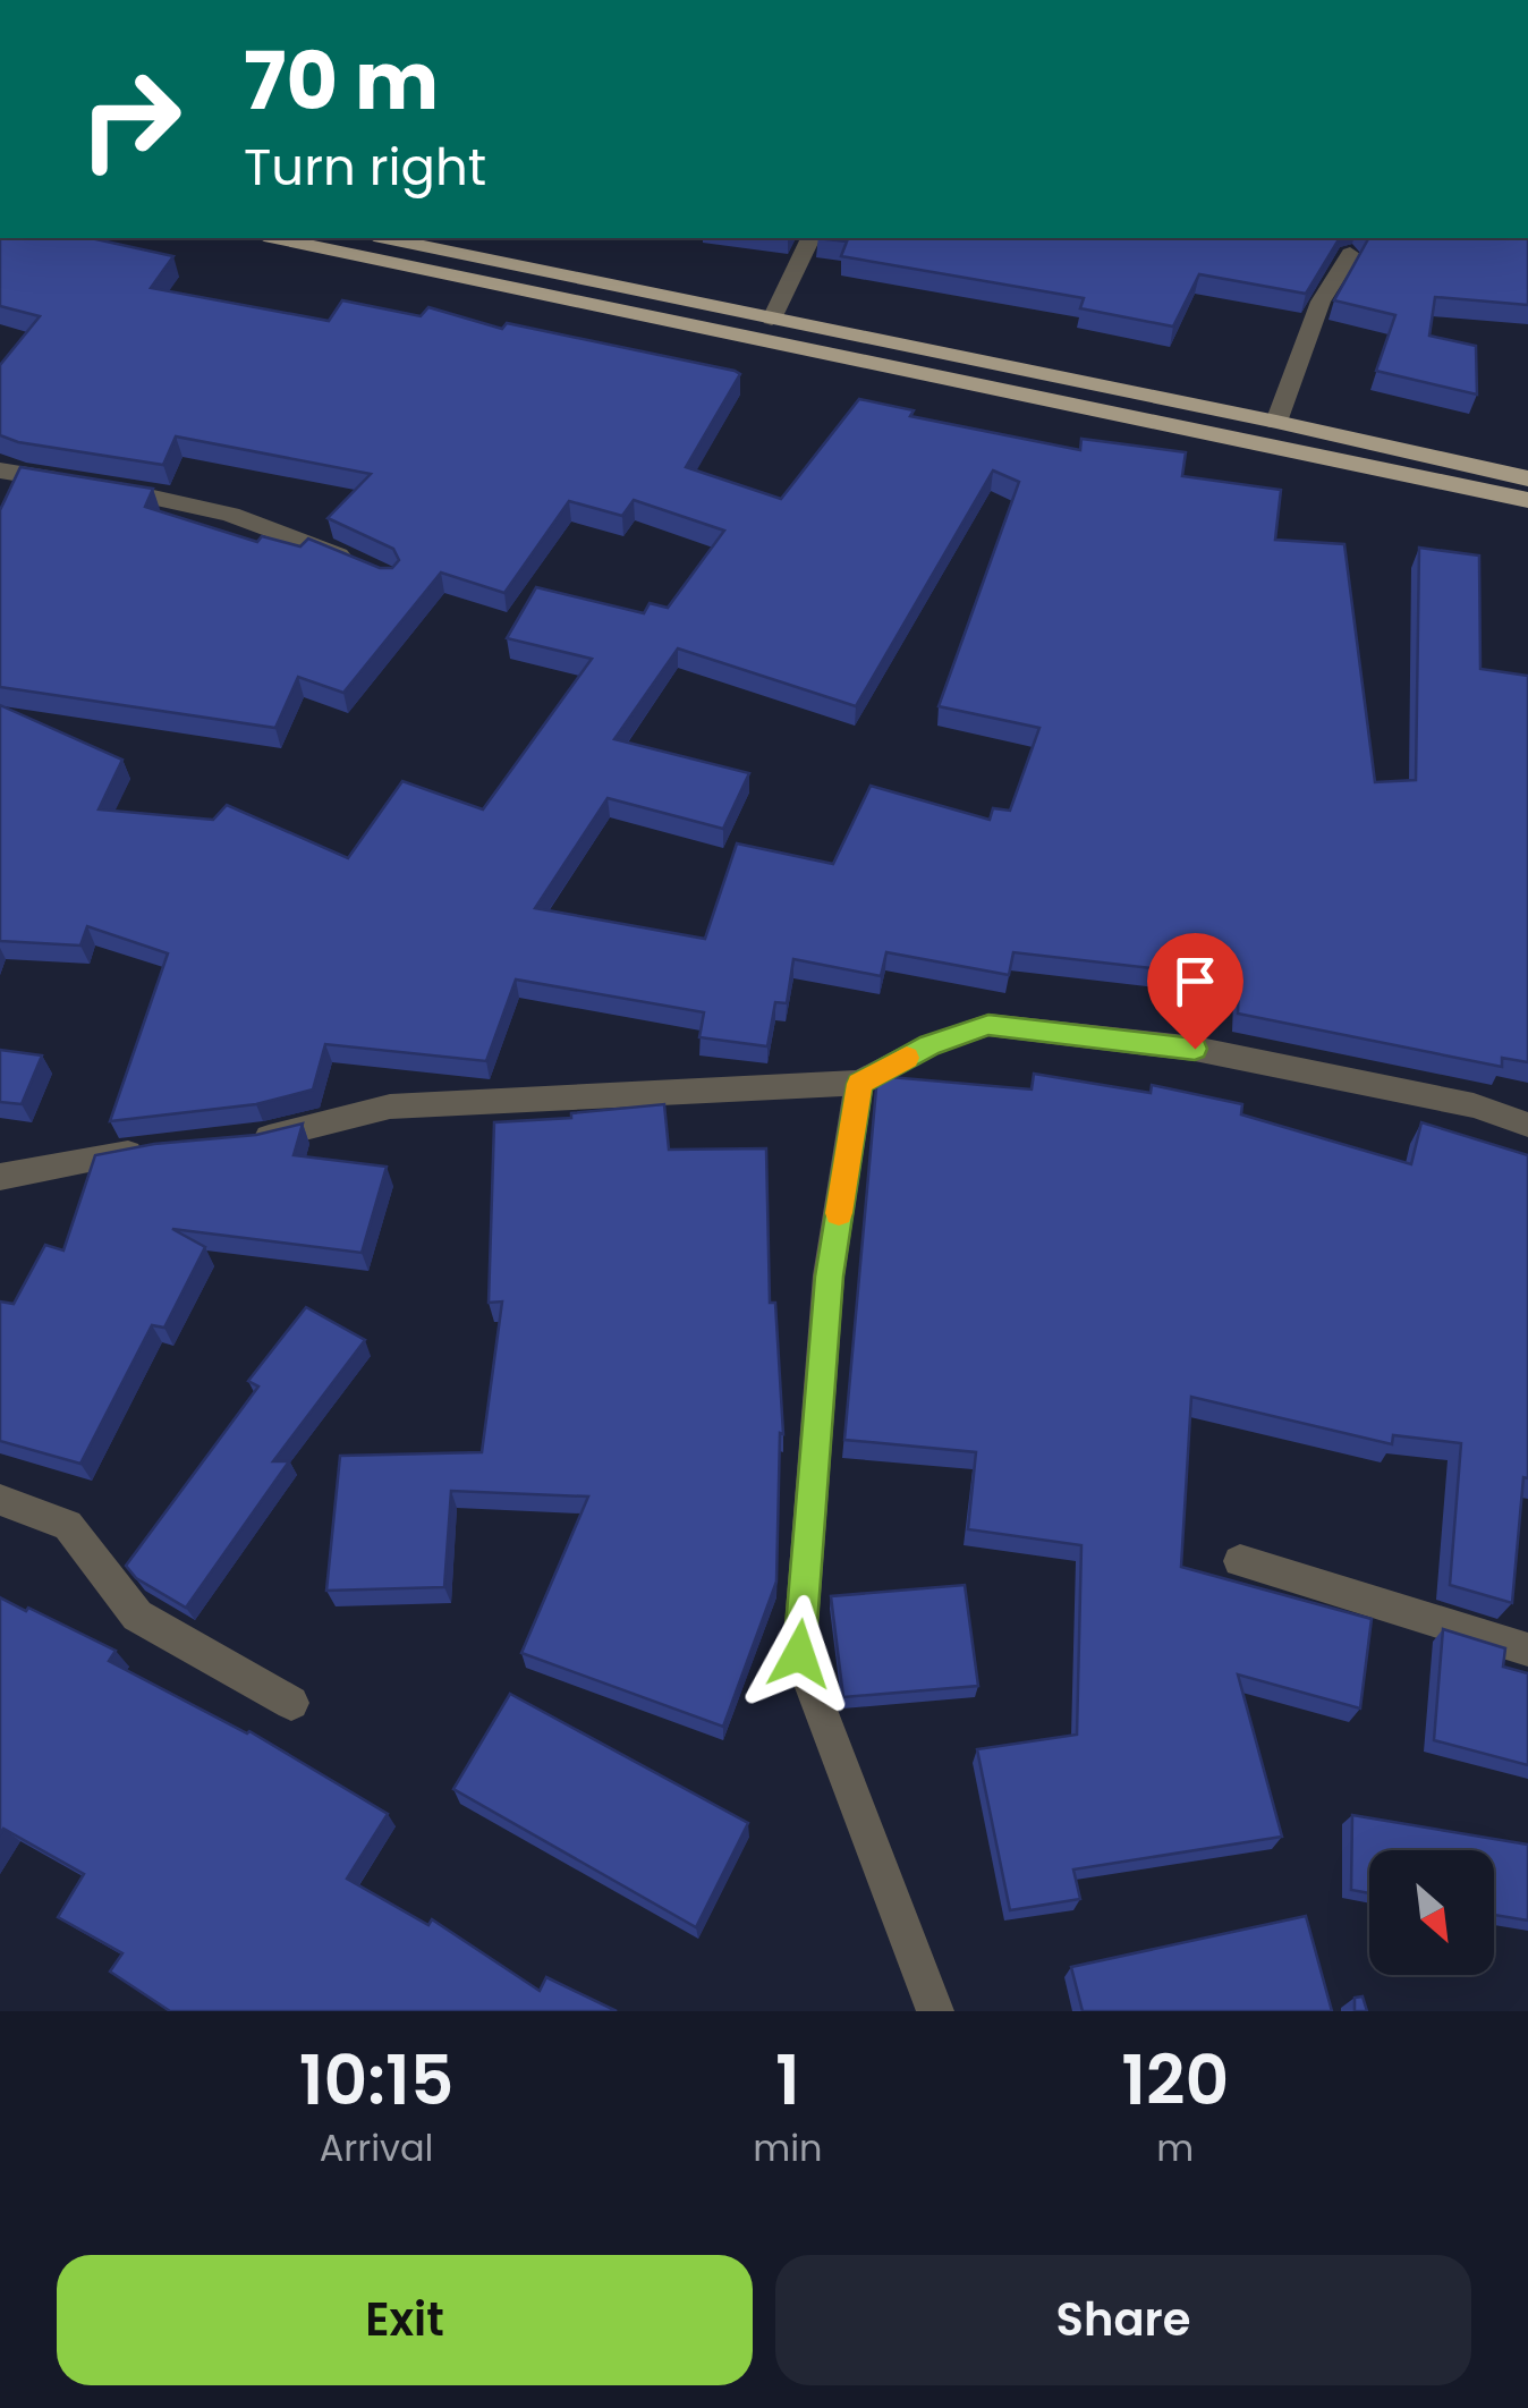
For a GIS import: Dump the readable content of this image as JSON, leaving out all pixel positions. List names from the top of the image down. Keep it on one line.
{"north":"bottom right","page":{"turn":["70 m","Turn right"],"eta":["10:15","Arrival","1","min","120","m"],"buttons":["Exit","Share"]}}
